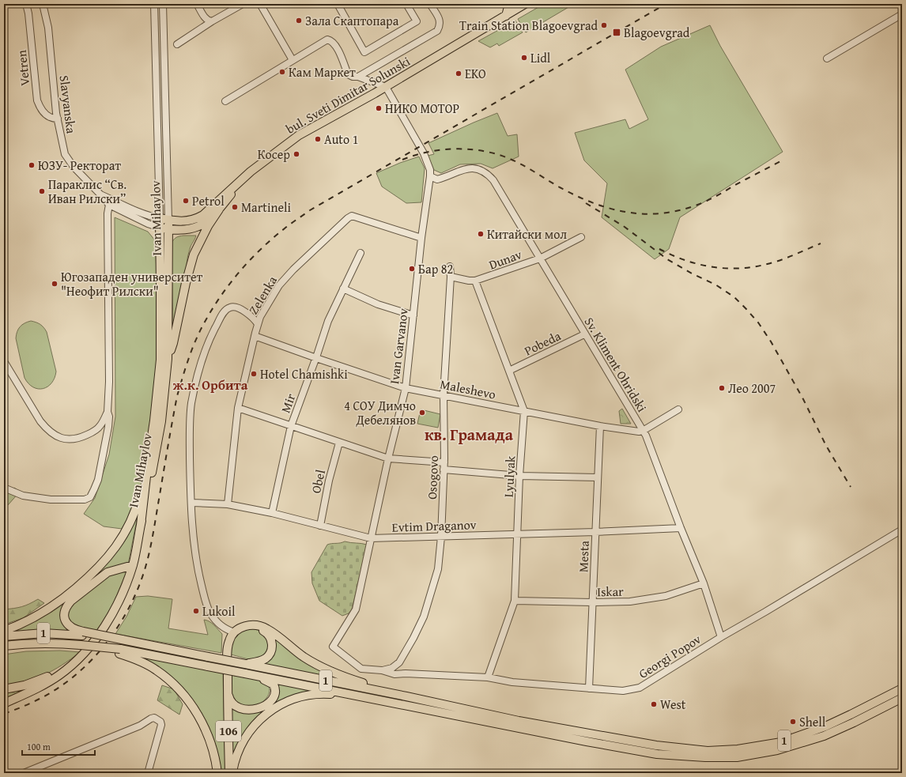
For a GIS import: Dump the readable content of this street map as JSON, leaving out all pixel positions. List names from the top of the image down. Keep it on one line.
{"streets":{"main road":["bul. Sveti Dimitar Solunski","Ivan Mihaylov","1","106"],"street":["Vetren","Slavyanska","Dunav","Zelenka","Pobeda","Ivan Garvanov","Sv. Kliment Ohridski","Maleshevo","Mir","Lyulyak","Osogovo","Obel","Evtim Draganov","Mesta","Iskar","Georgi Popov"]},"crossings":[["Vetren","Slavyanska"],["bul. Sveti Dimitar Solunski","Slavyanska"],["bul. Sveti Dimitar Solunski","Ivan Mihaylov"],["bul. Sveti Dimitar Solunski","Ivan Garvanov"],["Slavyanska","Ivan Mihaylov"],["Dunav","Sv. Kliment Ohridski"],["Dunav","Lyulyak"],["Dunav","Osogovo"],["Zelenka","Ivan Garvanov"],["Zelenka","Maleshevo"],["Zelenka","Evtim Draganov"],["Pobeda","Sv. Kliment Ohridski"],["Pobeda","Lyulyak"],["Ivan Garvanov","Sv. Kliment Ohridski"],["Ivan Garvanov","Maleshevo"],["Ivan Garvanov","Evtim Draganov"],["Ivan Garvanov","Georgi Popov"],["Sv. Kliment Ohridski","Maleshevo"],["Sv. Kliment Ohridski","Evtim Draganov"],["Sv. Kliment Ohridski","Iskar"],["Sv. Kliment Ohridski","Georgi Popov"],["Maleshevo","Mir"],["Maleshevo","Lyulyak"],["Maleshevo","Osogovo"],["Maleshevo","Mesta"],["Mir","Evtim Draganov"],["Lyulyak","Evtim Draganov"],["Lyulyak","Iskar"],["Lyulyak","Georgi Popov"],["Osogovo","Evtim Draganov"],["Obel","Evtim Draganov"],["Evtim Draganov","Mesta"],["Mesta","Iskar"],["Mesta","Georgi Popov"]],"districts":["ж.к. Орбита","кв. Грамада"],"places":{"other":["Зала Скаптопара","Train Station Blagoevgrad","Lidl","Кам Маркет","EKO","НИКО МОТОР","Auto 1","Косер","ЮЗУ- Ректорат","Параклис “Св. Иван Рилски”","Petrol","Martineli","Китайски мол","Бар 82","Югозападен университет \"Неофит Рилски\"","Hotel Chamishki","Лео 2007","4 СОУ Димчо Дебелянов","Lukoil","West","Shell"],"transit":["Blagoevgrad"]},"scale_bar":"100 m"}
